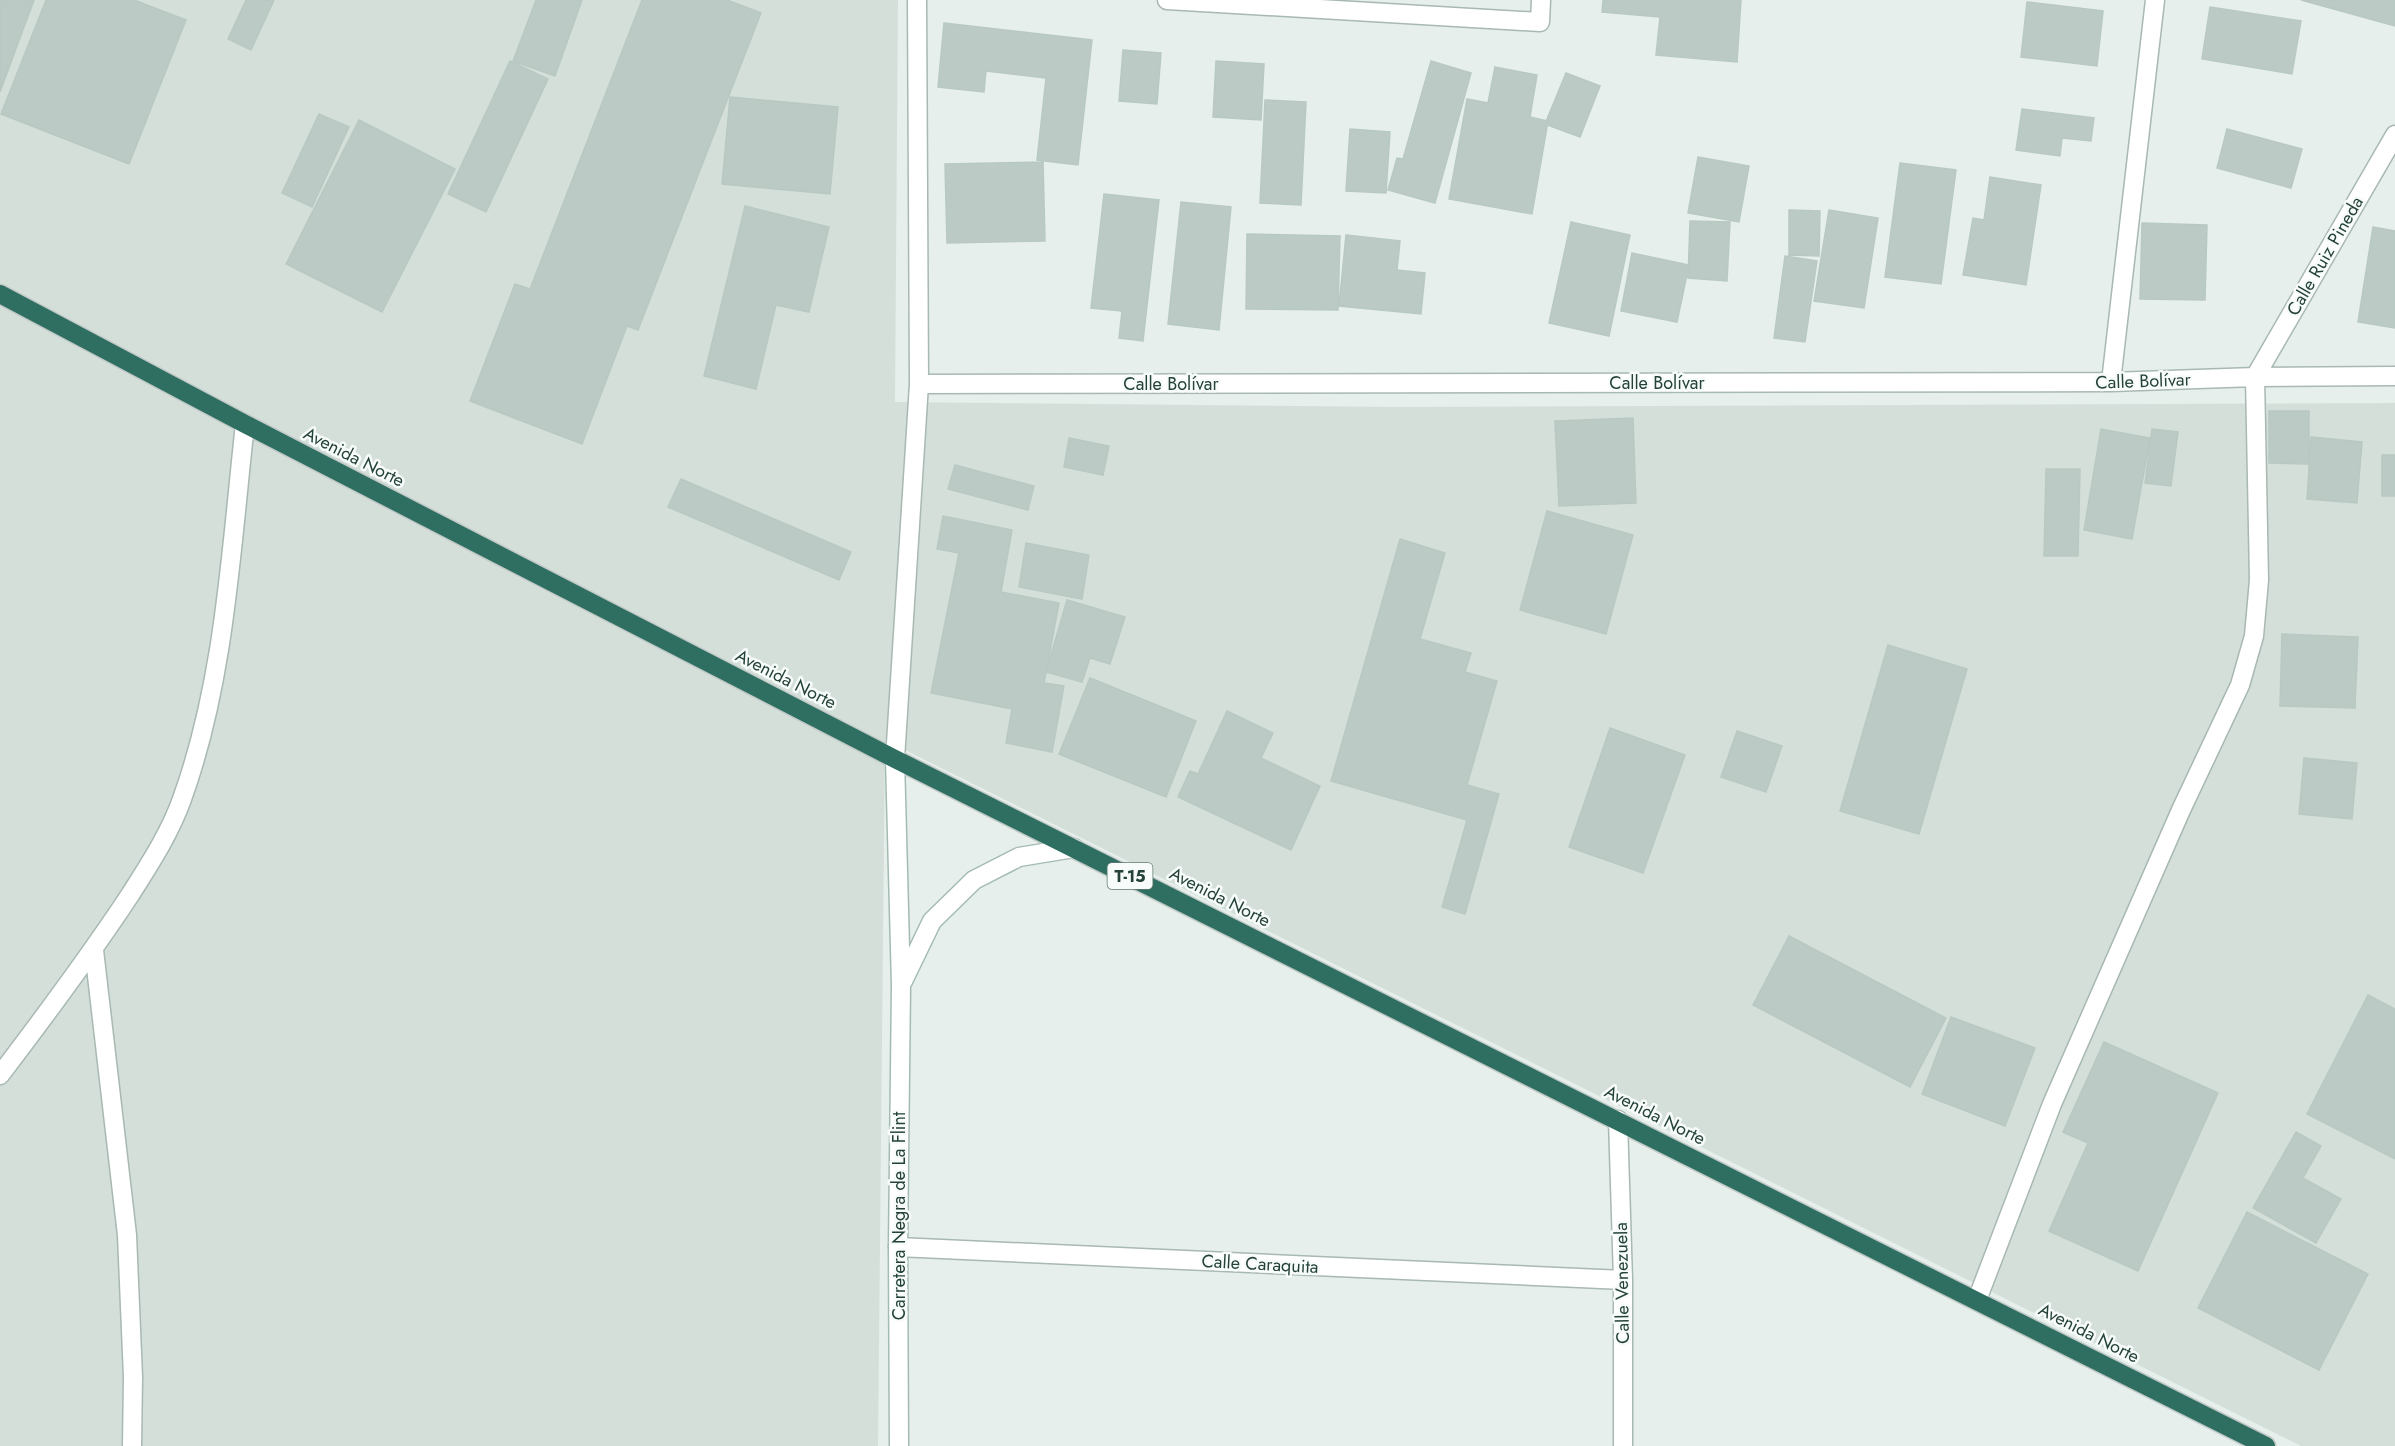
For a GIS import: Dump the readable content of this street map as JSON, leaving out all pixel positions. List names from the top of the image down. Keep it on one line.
{"streets":{"highway":["Avenida Norte","T-15"],"street":["Calle Ruiz Pineda","Calle Bolívar","Carretera Negra de La Flint","Calle Caraquita","Calle Venezuela"]},"crossings":[["Calle Ruiz Pineda","Calle Bolívar"],["Calle Bolívar","Carretera Negra de La Flint"],["Avenida Norte","Carretera Negra de La Flint"],["Avenida Norte","Calle Venezuela"],["Carretera Negra de La Flint","Calle Caraquita"],["Calle Caraquita","Calle Venezuela"]]}
